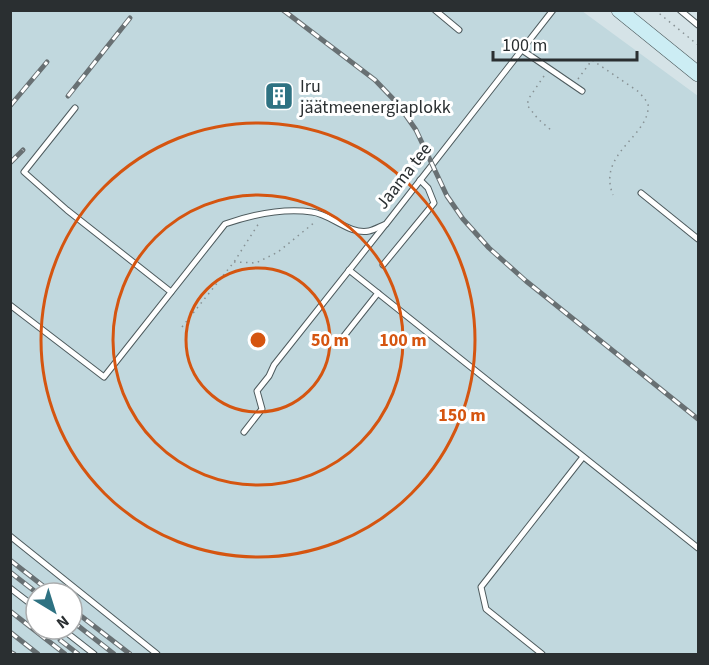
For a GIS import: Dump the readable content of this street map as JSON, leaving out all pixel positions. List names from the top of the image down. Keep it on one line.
{"streets":{"lane":["Jaama tee"]},"places":{"building":["Iru jäätmeenergiaplokk"]},"scale_bar":"100 m","north":"bottom right","rings":["50 m","100 m","150 m"]}
